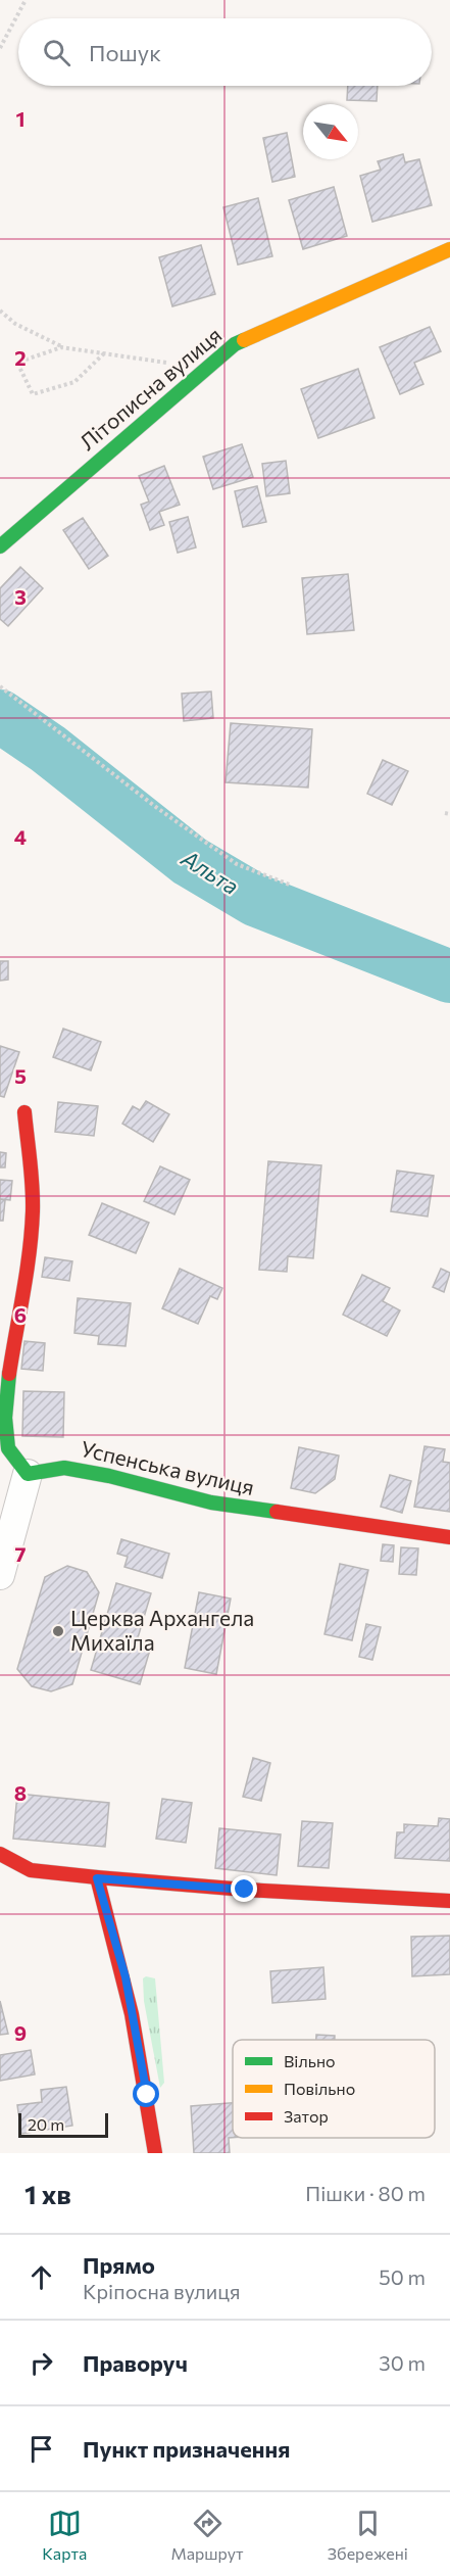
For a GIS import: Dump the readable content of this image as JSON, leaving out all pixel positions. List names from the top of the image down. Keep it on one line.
{"streets":{"street":["Літописна вулиця","Успенська вулиця"]},"water":["Альта"],"places":["Церква Архангела Михаїла"],"legend":["Вільно","Повільно","Затор"],"scale_bar":"20 m","north":"bottom right","page":{"search":"Пошук","scale":"20 m","heading":["1 хв","Пішки · 80 m"],"list":[["Прямо","Кріпосна вулиця","50 m"],["Праворуч","30 m"],"Пункт призначення"],"nav":["Карта","Маршрут","Збережені"]},"grid":{"rows":["1","2","3","4","5","6","7","8","9"]}}
